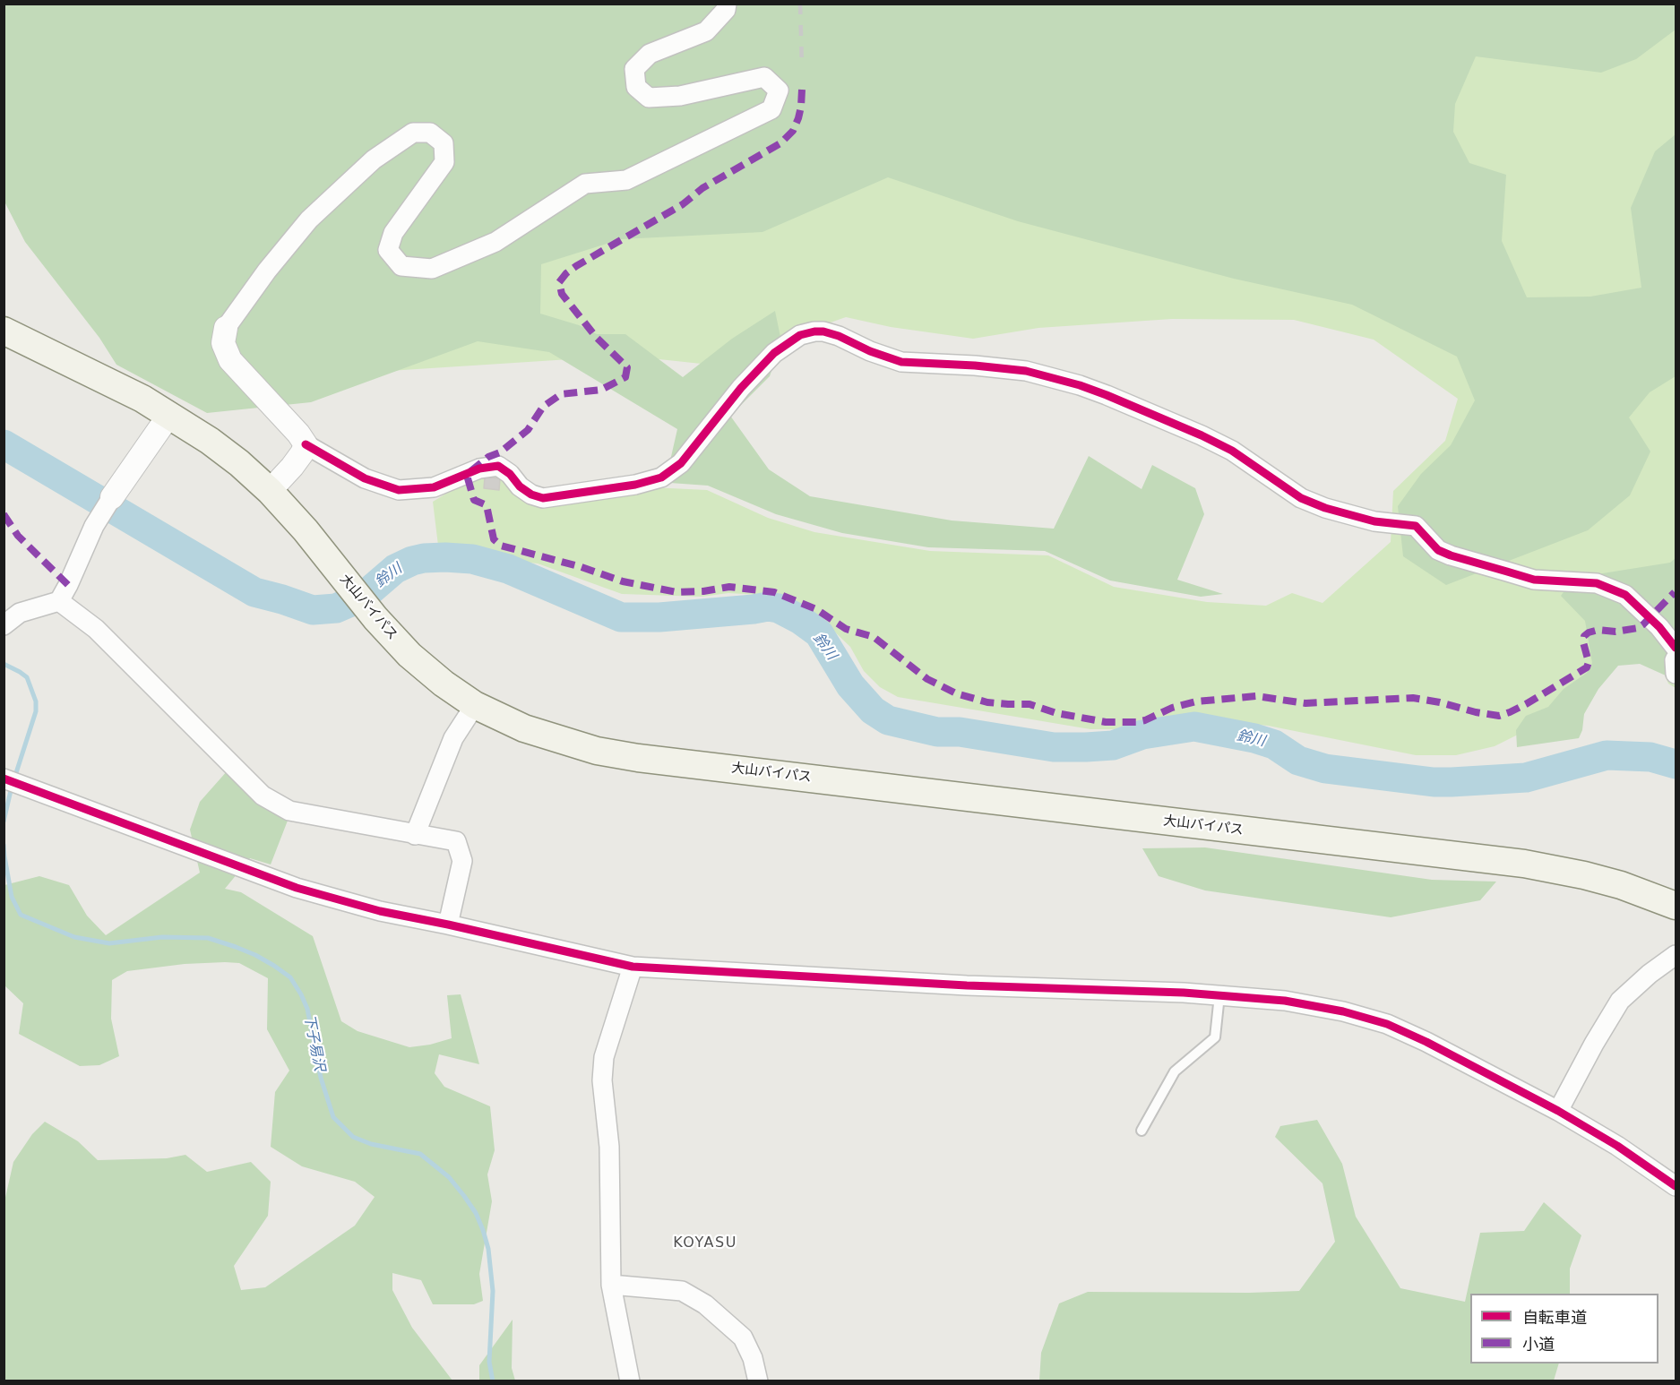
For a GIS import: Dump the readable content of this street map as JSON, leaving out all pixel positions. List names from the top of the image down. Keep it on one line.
{"streets":{"main road":["大山バイパス"]},"districts":["KOYASU"],"water":["鈴川","下子易沢"],"legend":["自転車道","小道"]}
